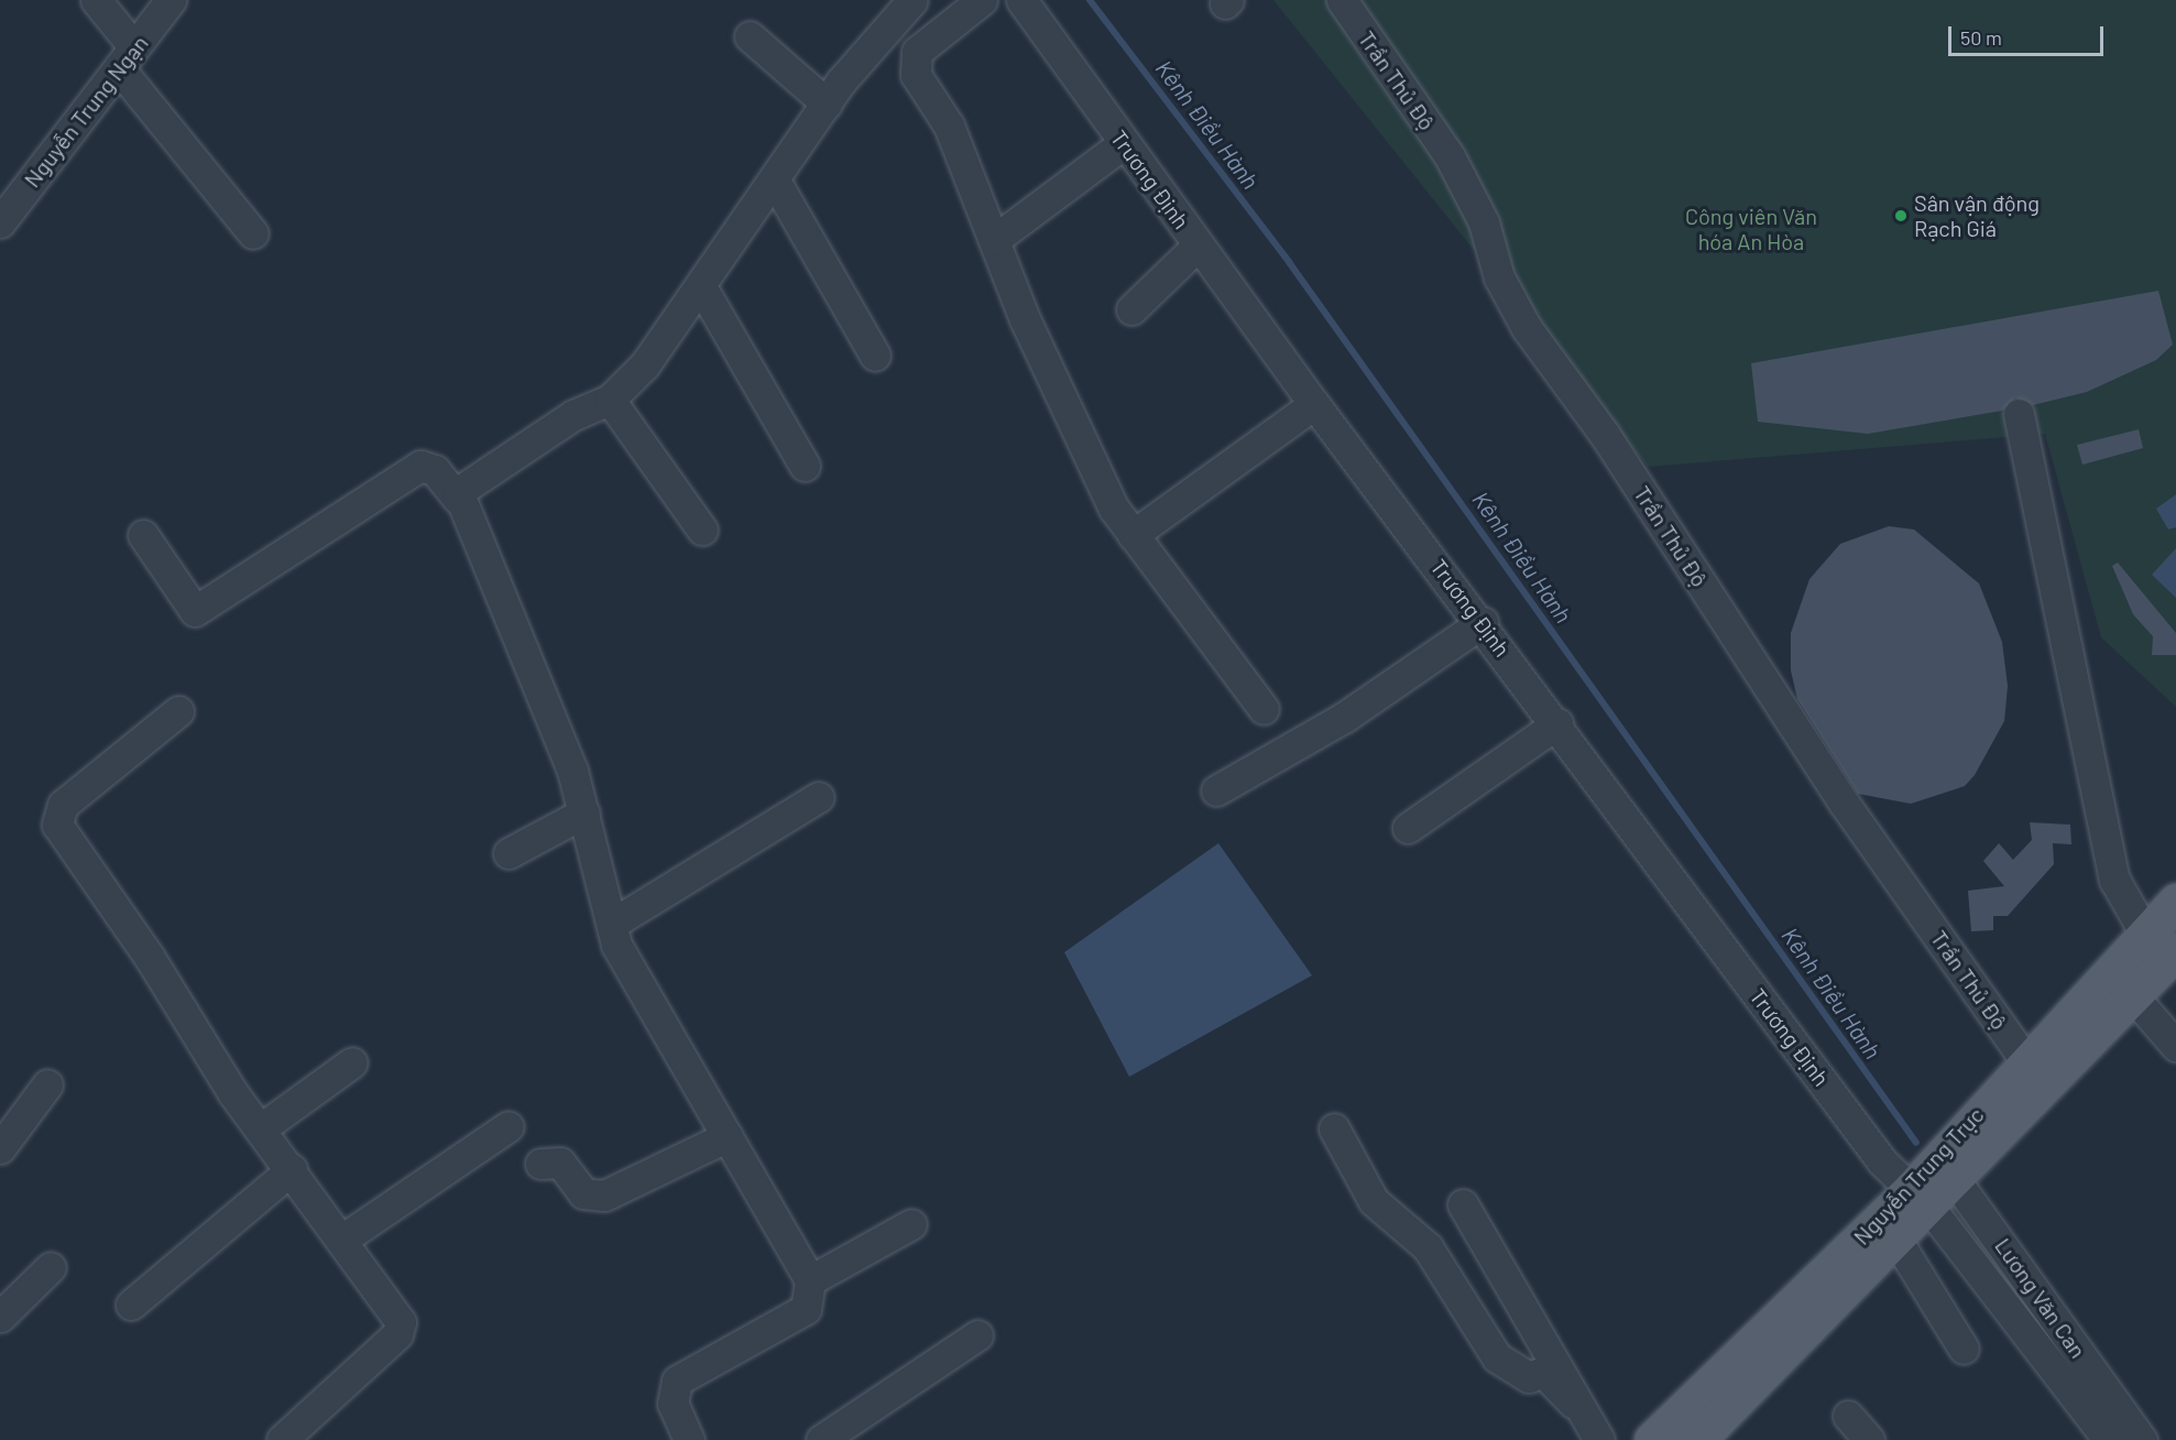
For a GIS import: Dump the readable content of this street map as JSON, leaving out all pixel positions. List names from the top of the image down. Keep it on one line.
{"streets":{"main road":["Nguyễn Trung Trực"],"street":["Trần Thủ Độ","Nguyễn Trung Ngạn","Trương Định","Lương Văn Can"]},"crossings":[["Trần Thủ Độ","Nguyễn Trung Trực"],["Trương Định","Nguyễn Trung Trực"],["Trương Định","Lương Văn Can"],["Nguyễn Trung Trực","Lương Văn Can"]],"water":["Kênh Điều Hành"],"parks":["Công viên Văn hóa An Hòa"],"places":["Sân vận động Rạch Giá"],"scale_bar":"50 m"}
